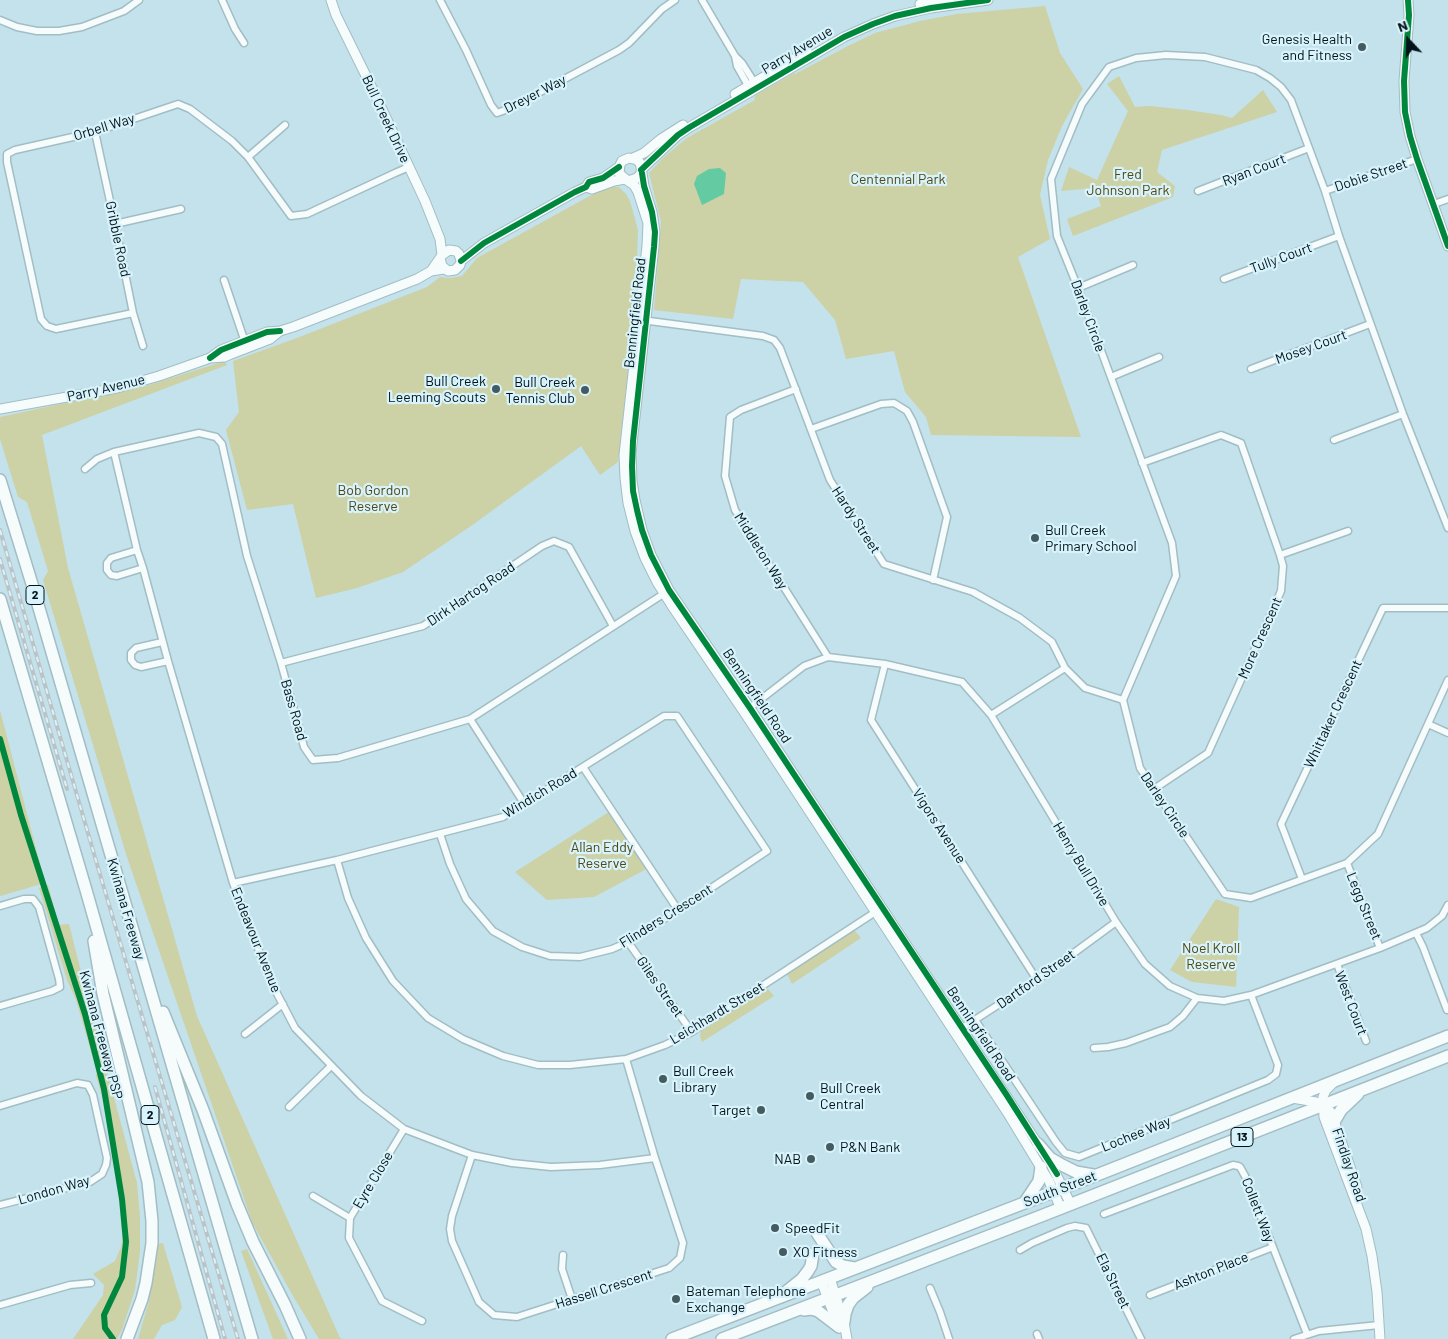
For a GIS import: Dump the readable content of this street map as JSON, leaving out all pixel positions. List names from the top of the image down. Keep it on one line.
{"streets":{"highway":["2","Kwinana Freeway","13","South Street"],"main road":["Parry Avenue","Bull Creek Drive","Benningfield Road","Findlay Road"],"street":["Dreyer Way","Orbell Way","Ryan Court","Dobie Street","Gribble Road","Tully Court","Darley Circle","Mosey Court","Hardy Street","Middleton Way","Dirk Hartog Road","More Crescent","Bass Road","Whittaker Crescent","Windich Road","Vigors Avenue","Henry Bull Drive","Legg Street","Flinders Crescent","Endeavour Avenue","Dartford Street","Giles Street","West Court","Leichhardt Street","Lochee Way","Eyre Close","London Way","Collett Way","Ashton Place","Ela Street","Hassell Crescent"],"cycle path":["Kwinana Freeway PSP"]},"crossings":[["Parry Avenue","Bull Creek Drive"],["Parry Avenue","Benningfield Road"],["Bull Creek Drive","Orbell Way"],["Orbell Way","Gribble Road"],["Ryan Court","Darley Circle"],["Dobie Street","Darley Circle"],["Tully Court","Darley Circle"],["Benningfield Road","Hardy Street"],["Benningfield Road","Bass Road"],["Benningfield Road","Henry Bull Drive"],["Benningfield Road","Dartford Street"],["Benningfield Road","Leichhardt Street"],["Benningfield Road","South Street"],["Darley Circle","Mosey Court"],["Darley Circle","Hardy Street"],["Darley Circle","More Crescent"],["Darley Circle","Whittaker Crescent"],["Darley Circle","Legg Street"],["Hardy Street","Middleton Way"],["Middleton Way","Henry Bull Drive"],["Dirk Hartog Road","Bass Road"],["Bass Road","Endeavour Avenue"],["Windich Road","Flinders Crescent"],["Windich Road","Endeavour Avenue"],["Windich Road","Leichhardt Street"],["Vigors Avenue","Henry Bull Drive"],["Vigors Avenue","Dartford Street"],["Henry Bull Drive","Legg Street"],["Henry Bull Drive","Dartford Street"],["Henry Bull Drive","West Court"],["Henry Bull Drive","Lochee Way"],["Flinders Crescent","Giles Street"],["Endeavour Avenue","Eyre Close"],["Endeavour Avenue","Hassell Crescent"],["Dartford Street","Lochee Way"],["Giles Street","Leichhardt Street"],["Leichhardt Street","Hassell Crescent"],["Findlay Road","South Street"],["Collett Way","Ashton Place"]],"parks":["Fred Johnson Park","Centennial Park","Bob Gordon Reserve","Allan Eddy Reserve","Noel Kroll Reserve"],"places":["Genesis Health and Fitness","Bull Creek Leeming Scouts","Bull Creek Tennis Club","Bull Creek Primary School","Bull Creek Library","Bull Creek Central","Target","P&N Bank","NAB","SpeedFit","XO Fitness","Bateman Telephone Exchange"],"north":"top"}
